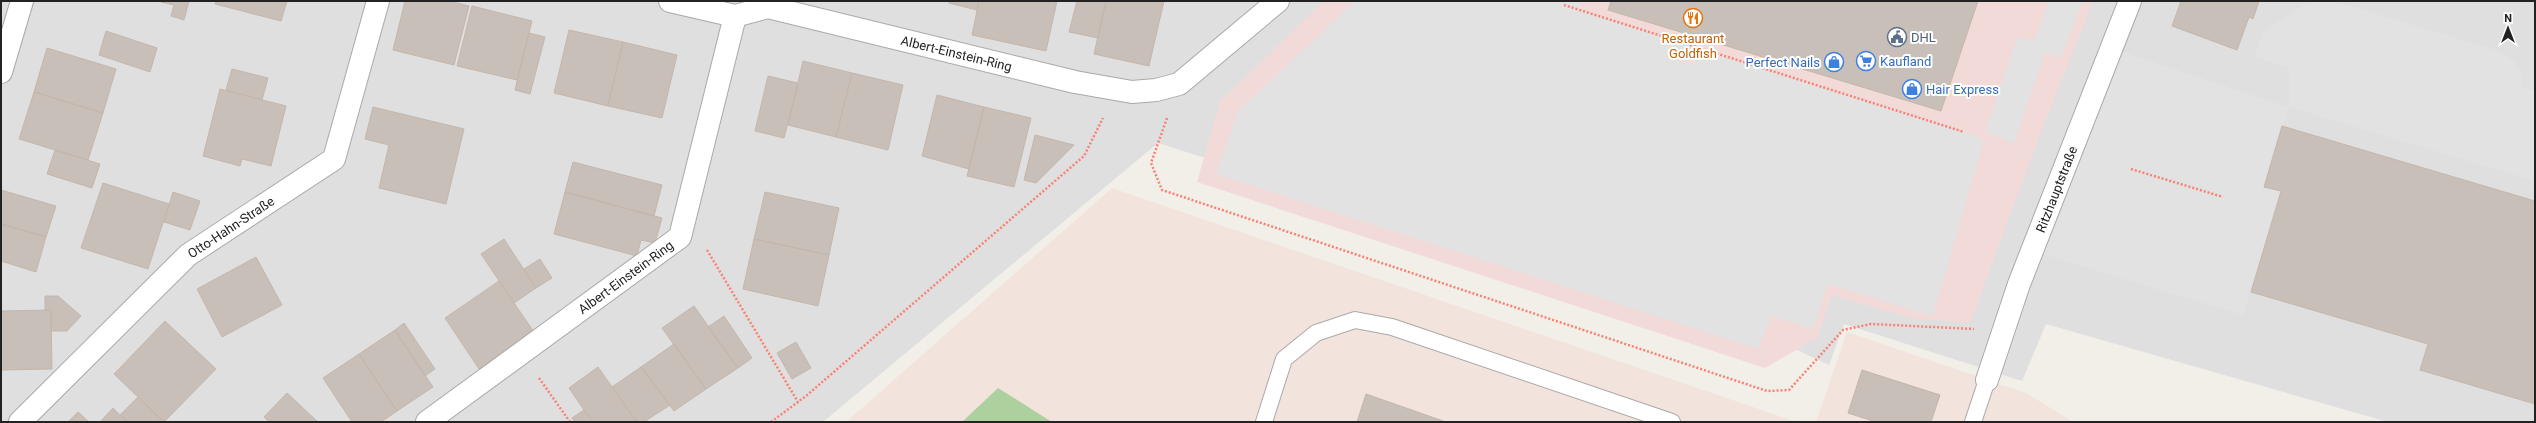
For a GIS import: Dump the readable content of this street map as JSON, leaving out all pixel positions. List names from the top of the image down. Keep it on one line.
{"streets":{"street":["Albert-Einstein-Ring","Ritzhauptstraße","Otto-Hahn-Straße"]},"places":{"restaurant":["Restaurant Goldfish"],"public building":["DHL"],"supermarket":["Kaufland"],"shop":["Perfect Nails","Hair Express"]},"north":"top"}
